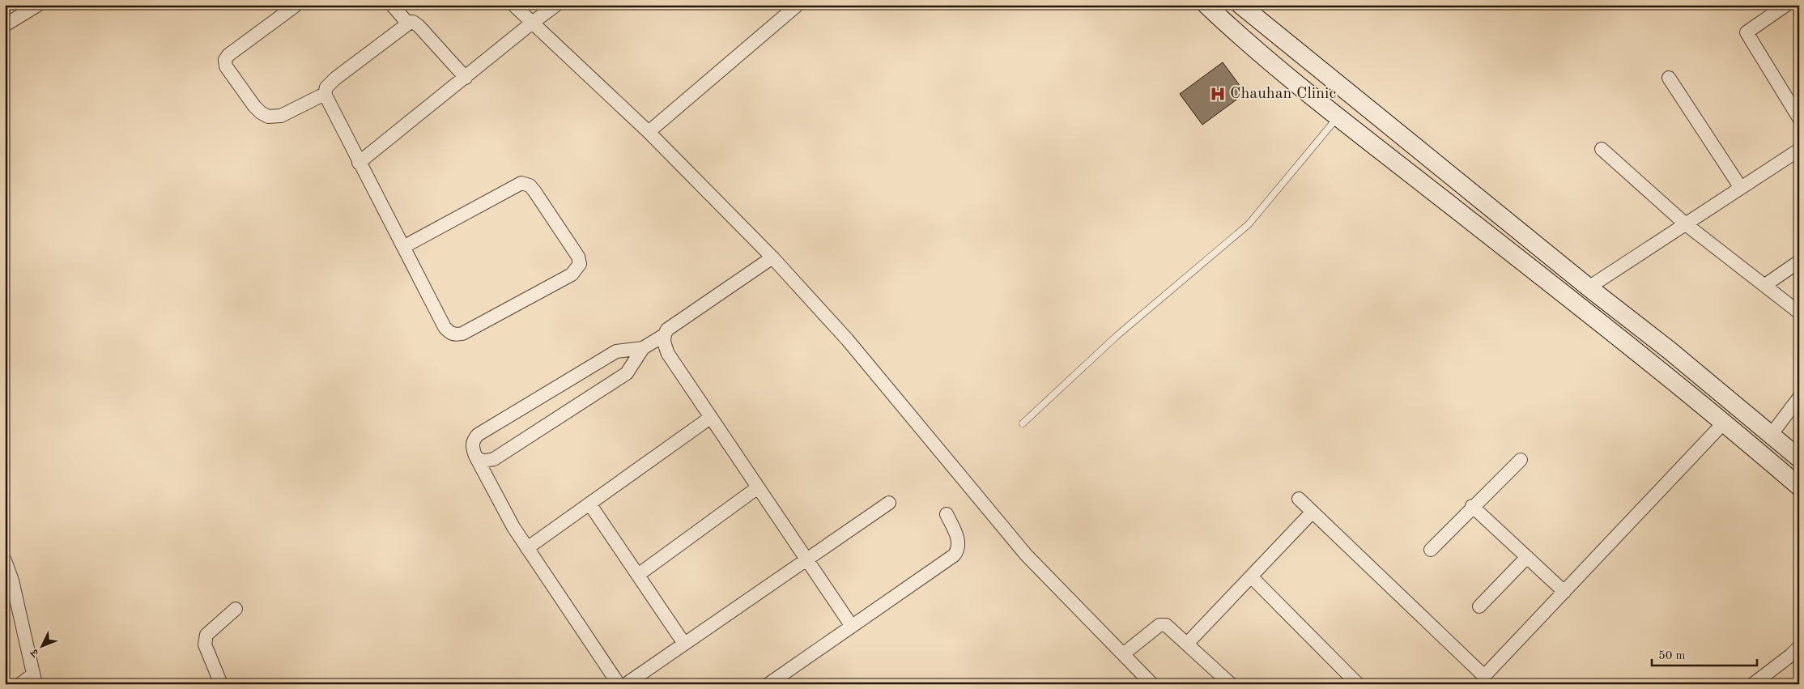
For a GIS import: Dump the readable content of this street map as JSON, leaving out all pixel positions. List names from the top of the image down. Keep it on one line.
{"places":{"hospital":["Chauhan Clinic"]},"scale_bar":"50 m","north":"bottom left"}
